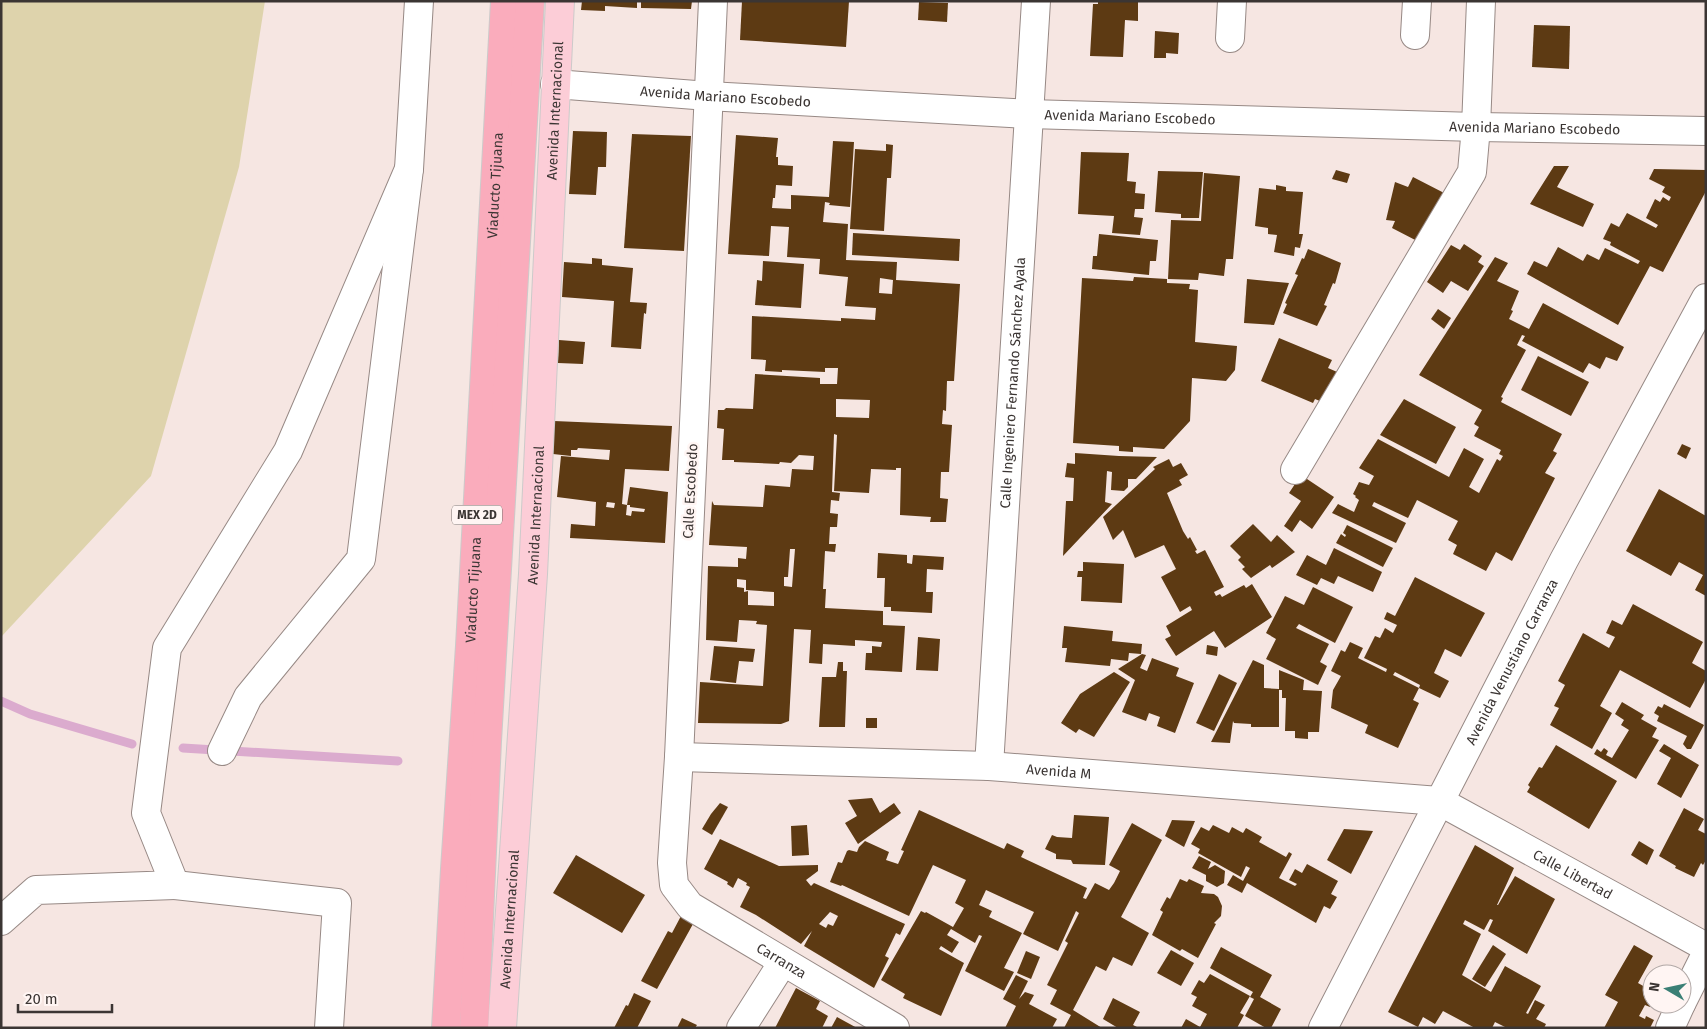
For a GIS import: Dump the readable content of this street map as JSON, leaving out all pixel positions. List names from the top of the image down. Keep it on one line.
{"streets":{"highway":["Viaducto Tijuana","MEX 2D"],"main road":["Avenida Internacional"],"street":["Avenida Mariano Escobedo","Calle Ingeniero Fernando Sánchez Ayala","Calle Escobedo","Avenida Venustiano Carranza","Avenida M","Calle Libertad","Carranza"]},"crossings":[["Avenida Mariano Escobedo","Avenida Internacional"],["Avenida Mariano Escobedo","Calle Ingeniero Fernando Sánchez Ayala"],["Avenida Mariano Escobedo","Calle Escobedo"],["Calle Ingeniero Fernando Sánchez Ayala","Avenida M"],["Calle Escobedo","Avenida M"],["Calle Escobedo","Carranza"],["Avenida Venustiano Carranza","Avenida M"],["Avenida Venustiano Carranza","Calle Libertad"],["Avenida M","Calle Libertad"]],"scale_bar":"20 m","north":"left"}
